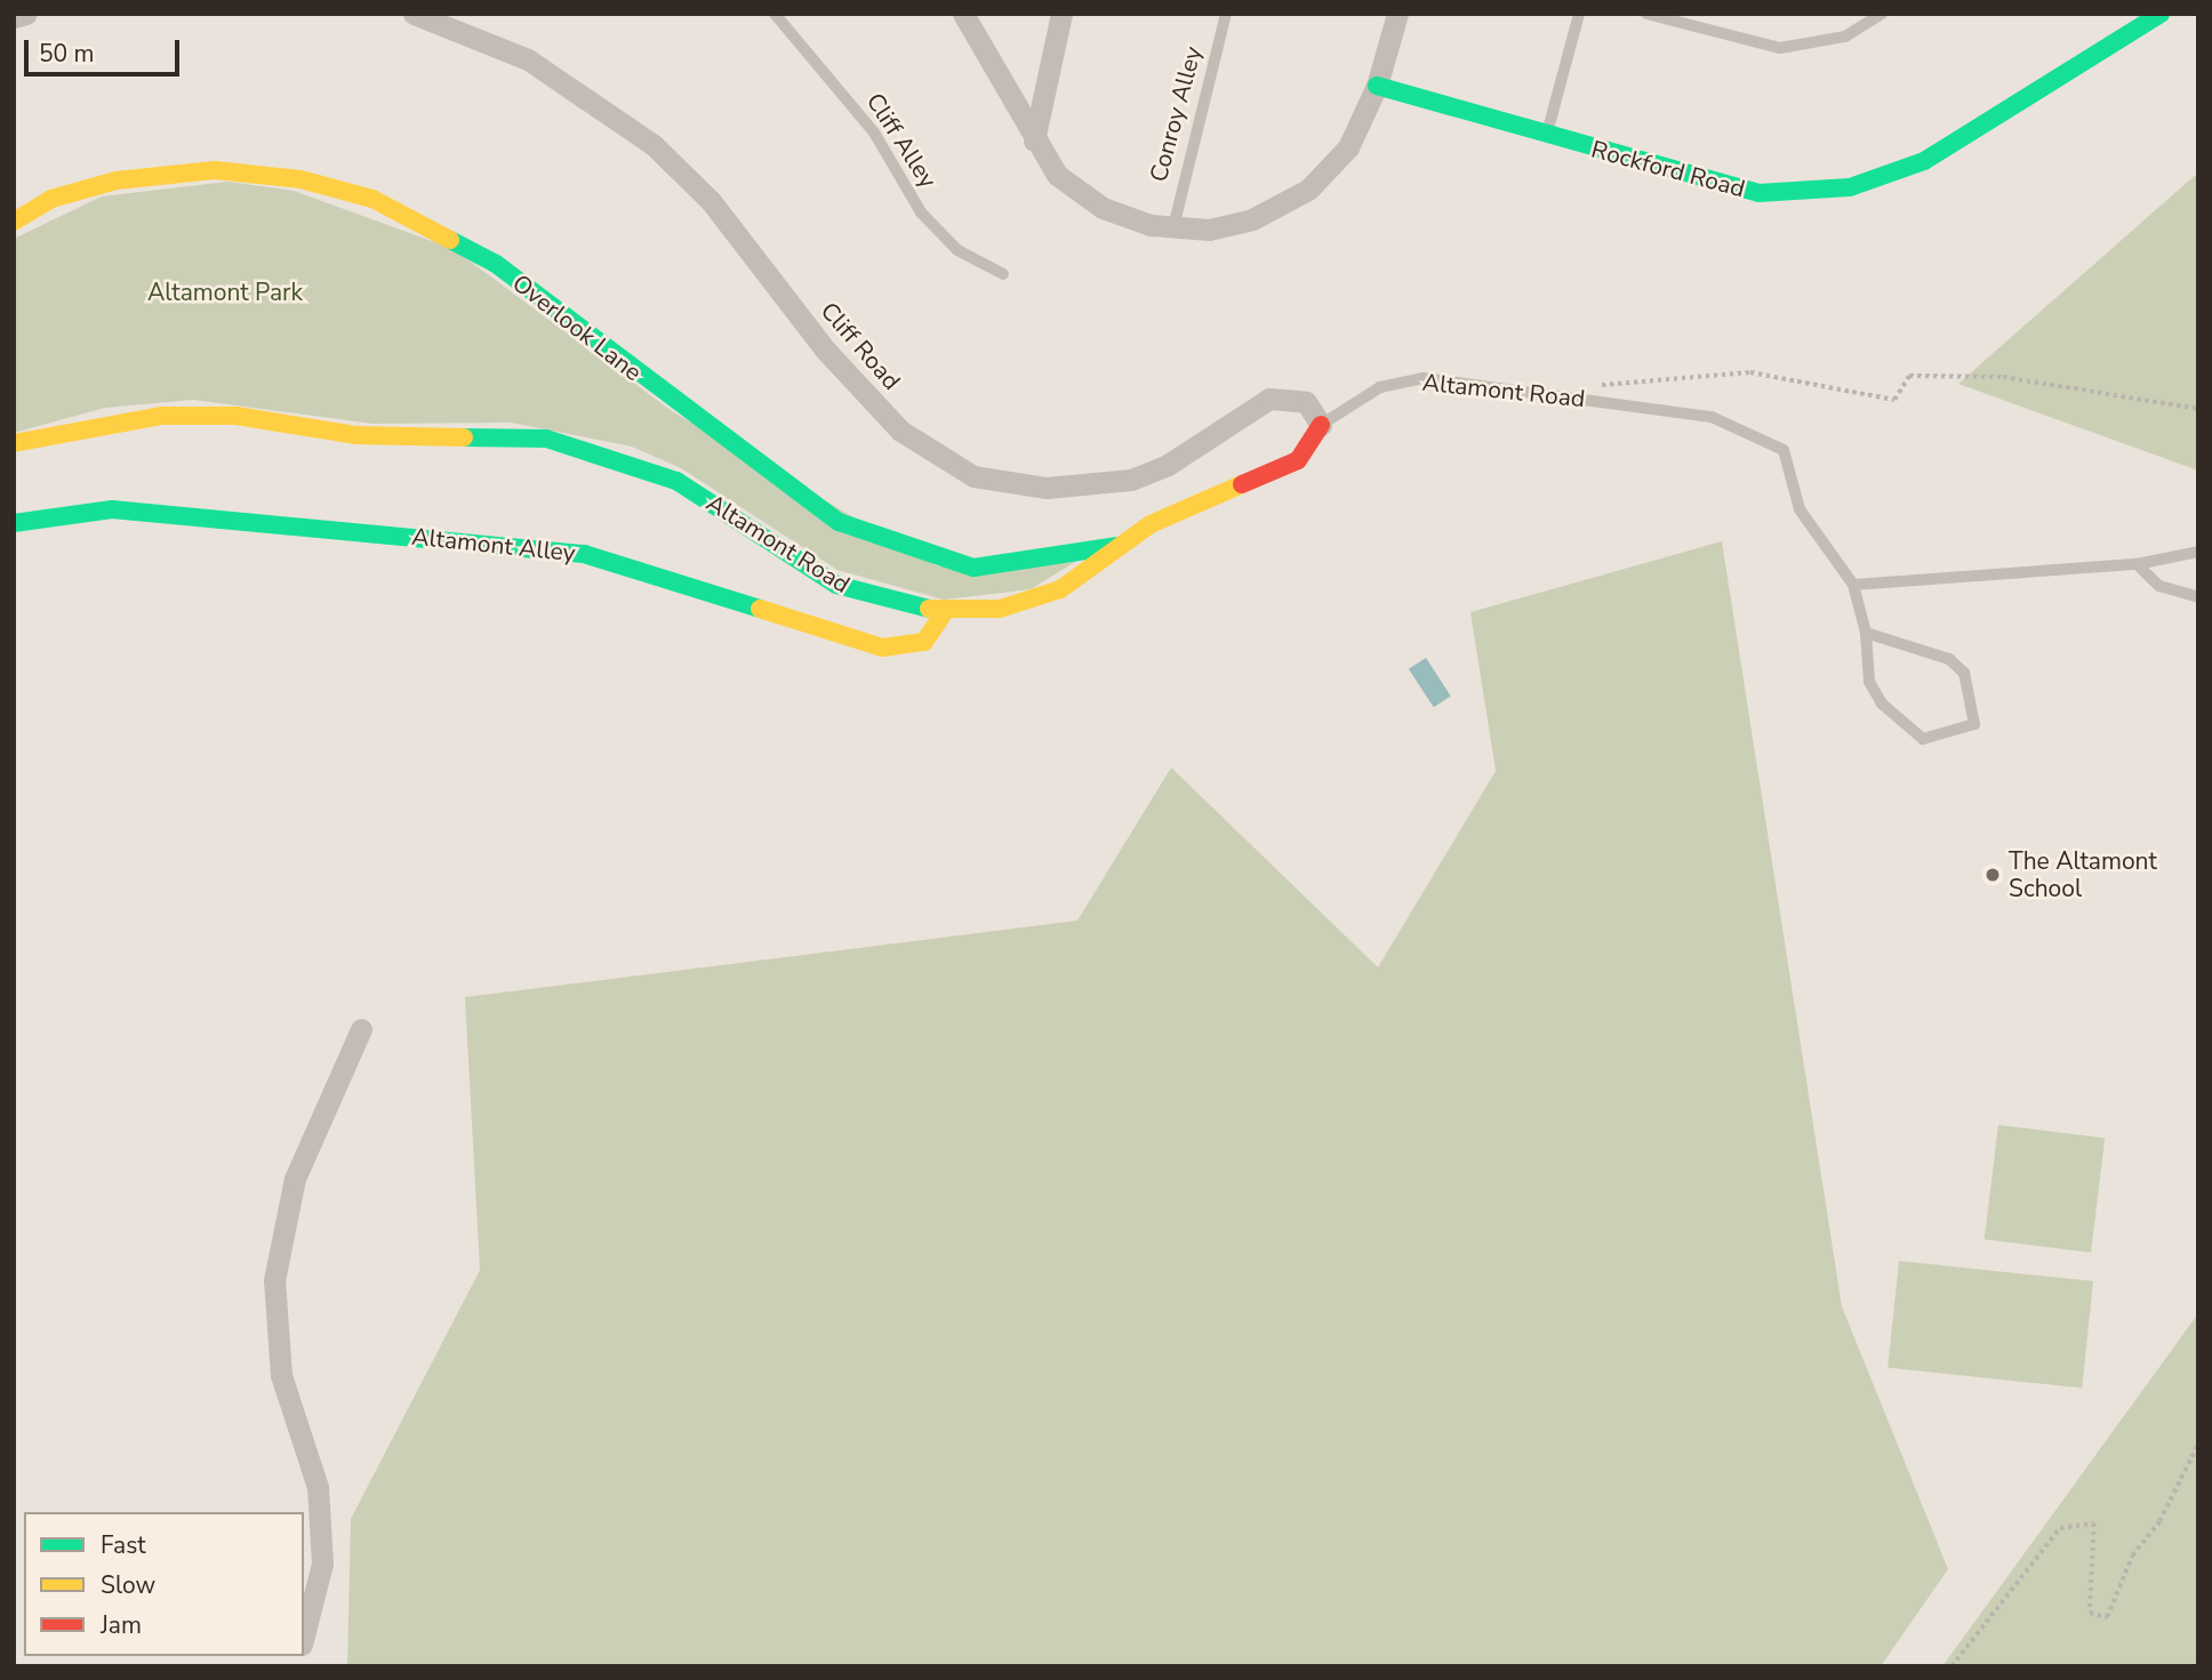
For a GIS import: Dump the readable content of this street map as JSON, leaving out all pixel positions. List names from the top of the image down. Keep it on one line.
{"streets":{"street":["Rockford Road","Overlook Lane","Cliff Road","Altamont Road","Altamont Alley"],"lane":["Conroy Alley","Cliff Alley"]},"crossings":[["Overlook Lane","Altamont Road"],["Cliff Road","Altamont Road"],["Altamont Road","Altamont Alley"]],"parks":["Altamont Park"],"places":["The Altamont School"],"legend":["Fast","Slow","Jam"],"scale_bar":"50 m"}
